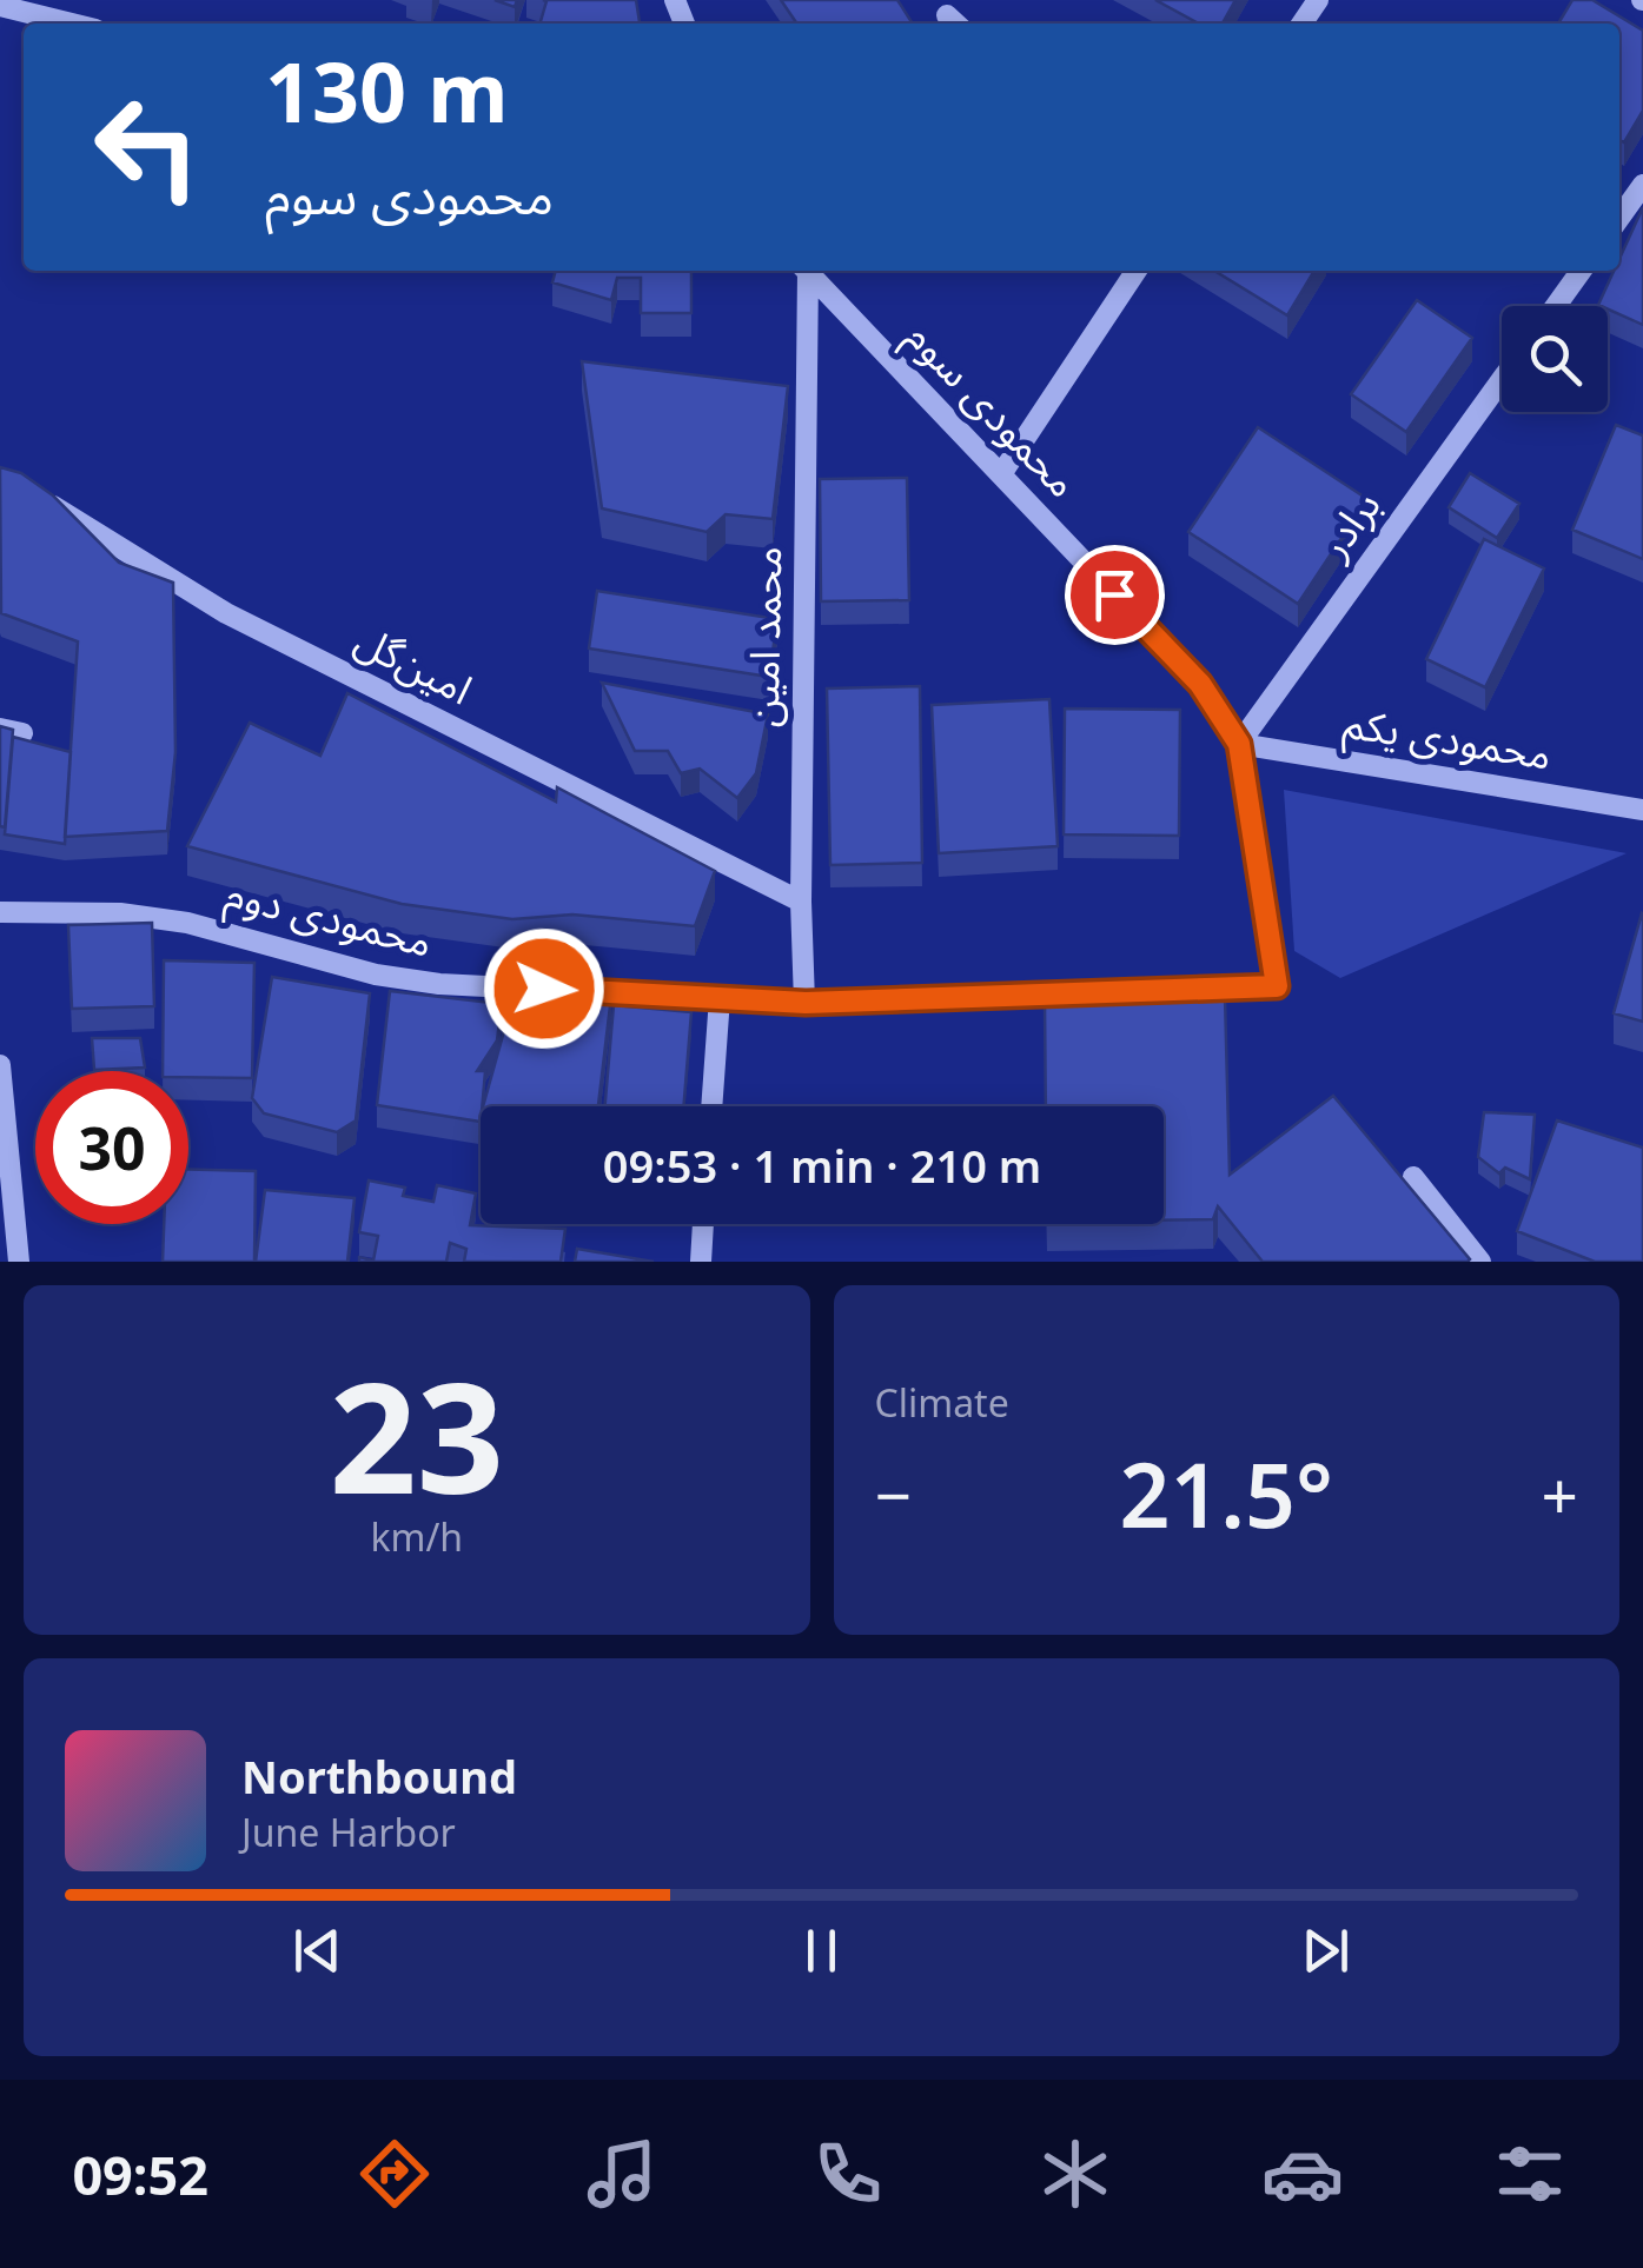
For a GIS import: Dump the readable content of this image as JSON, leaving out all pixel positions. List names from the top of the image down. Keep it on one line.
{"streets":{"street":["محمودی سوم","برادر","محمد امین","امین‌گل","محمودی یکم","محمودی دوم"]},"crossings":[["محمودی سوم","برادر"],["محمودی سوم","محمودی یکم"],["محمودی سوم","محمودی دوم"],["برادر","محمودی یکم"],["محمد امین","امین‌گل"],["محمد امین","محمودی دوم"]],"page":{"turn":["130 m","محمودی سوم"],"limit":"30","trip":"09:53 · 1 min · 210 m","tile":[["23","km/h"],"Climate"],"heat":["−","21.5°","+"],"song":["Northbound","June Harbor"],"tabs":"09:52"}}
